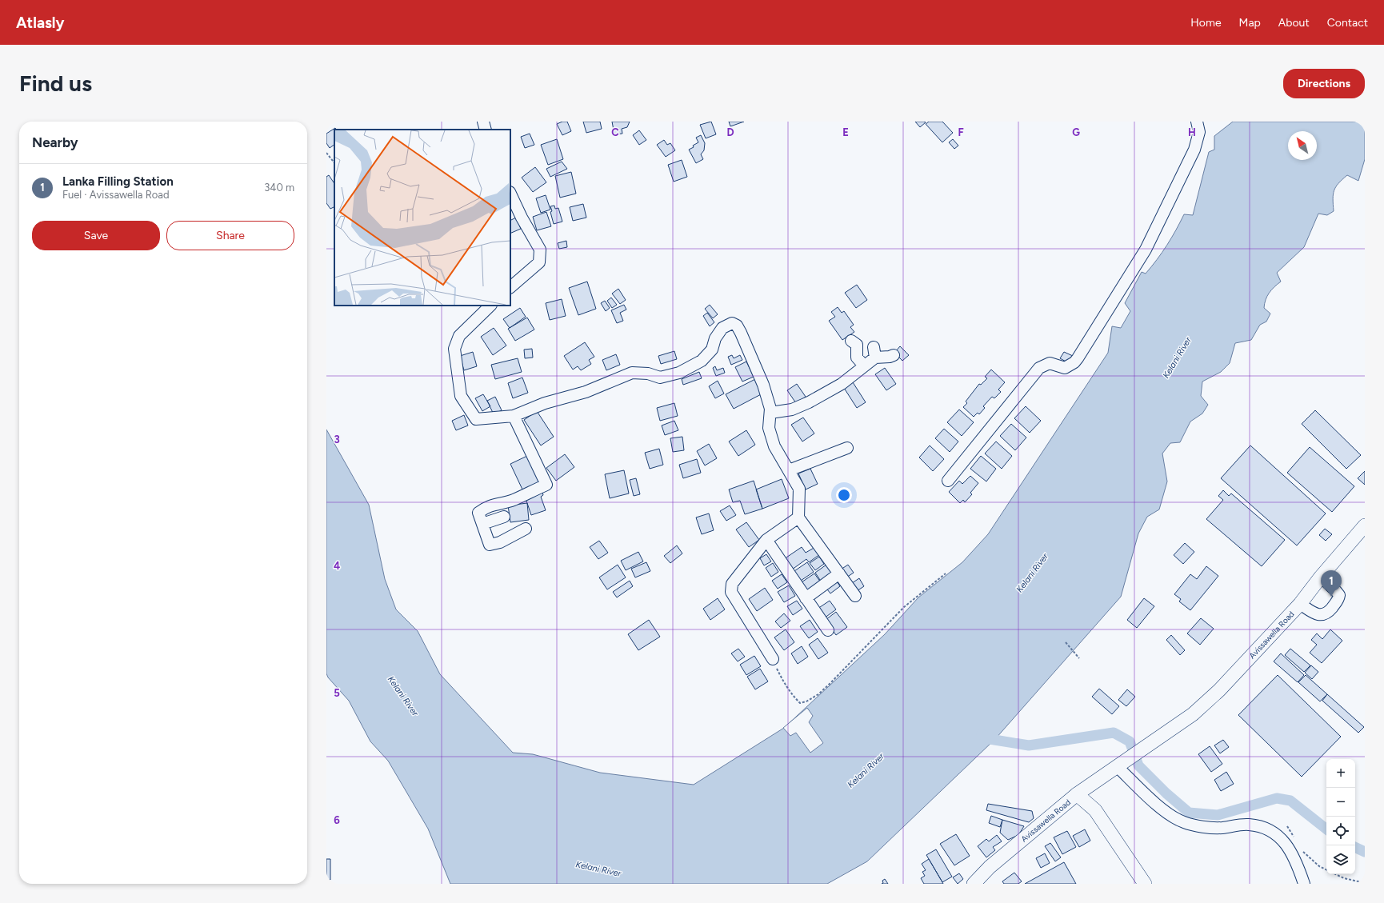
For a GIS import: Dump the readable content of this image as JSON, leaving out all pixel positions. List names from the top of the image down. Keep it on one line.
{"streets":{"main road":["Avissawella Road"]},"water":["Kelani River"],"north":"top left","page":{"header":"Atlasly","nav":["Home","Map","About","Contact"],"buttons":["Directions",["Save","Share"]],"title":"Find us","heading":"Nearby","list":[{"mark":"1","name":"Lanka Filling Station","note":"Fuel · Avissawella Road","value":"340 m"}],"pins":"1","map_buttons":["+","−"]},"grid":{"columns":["C","D","E","F","G","H"],"rows":["3","4","5","6"]}}
